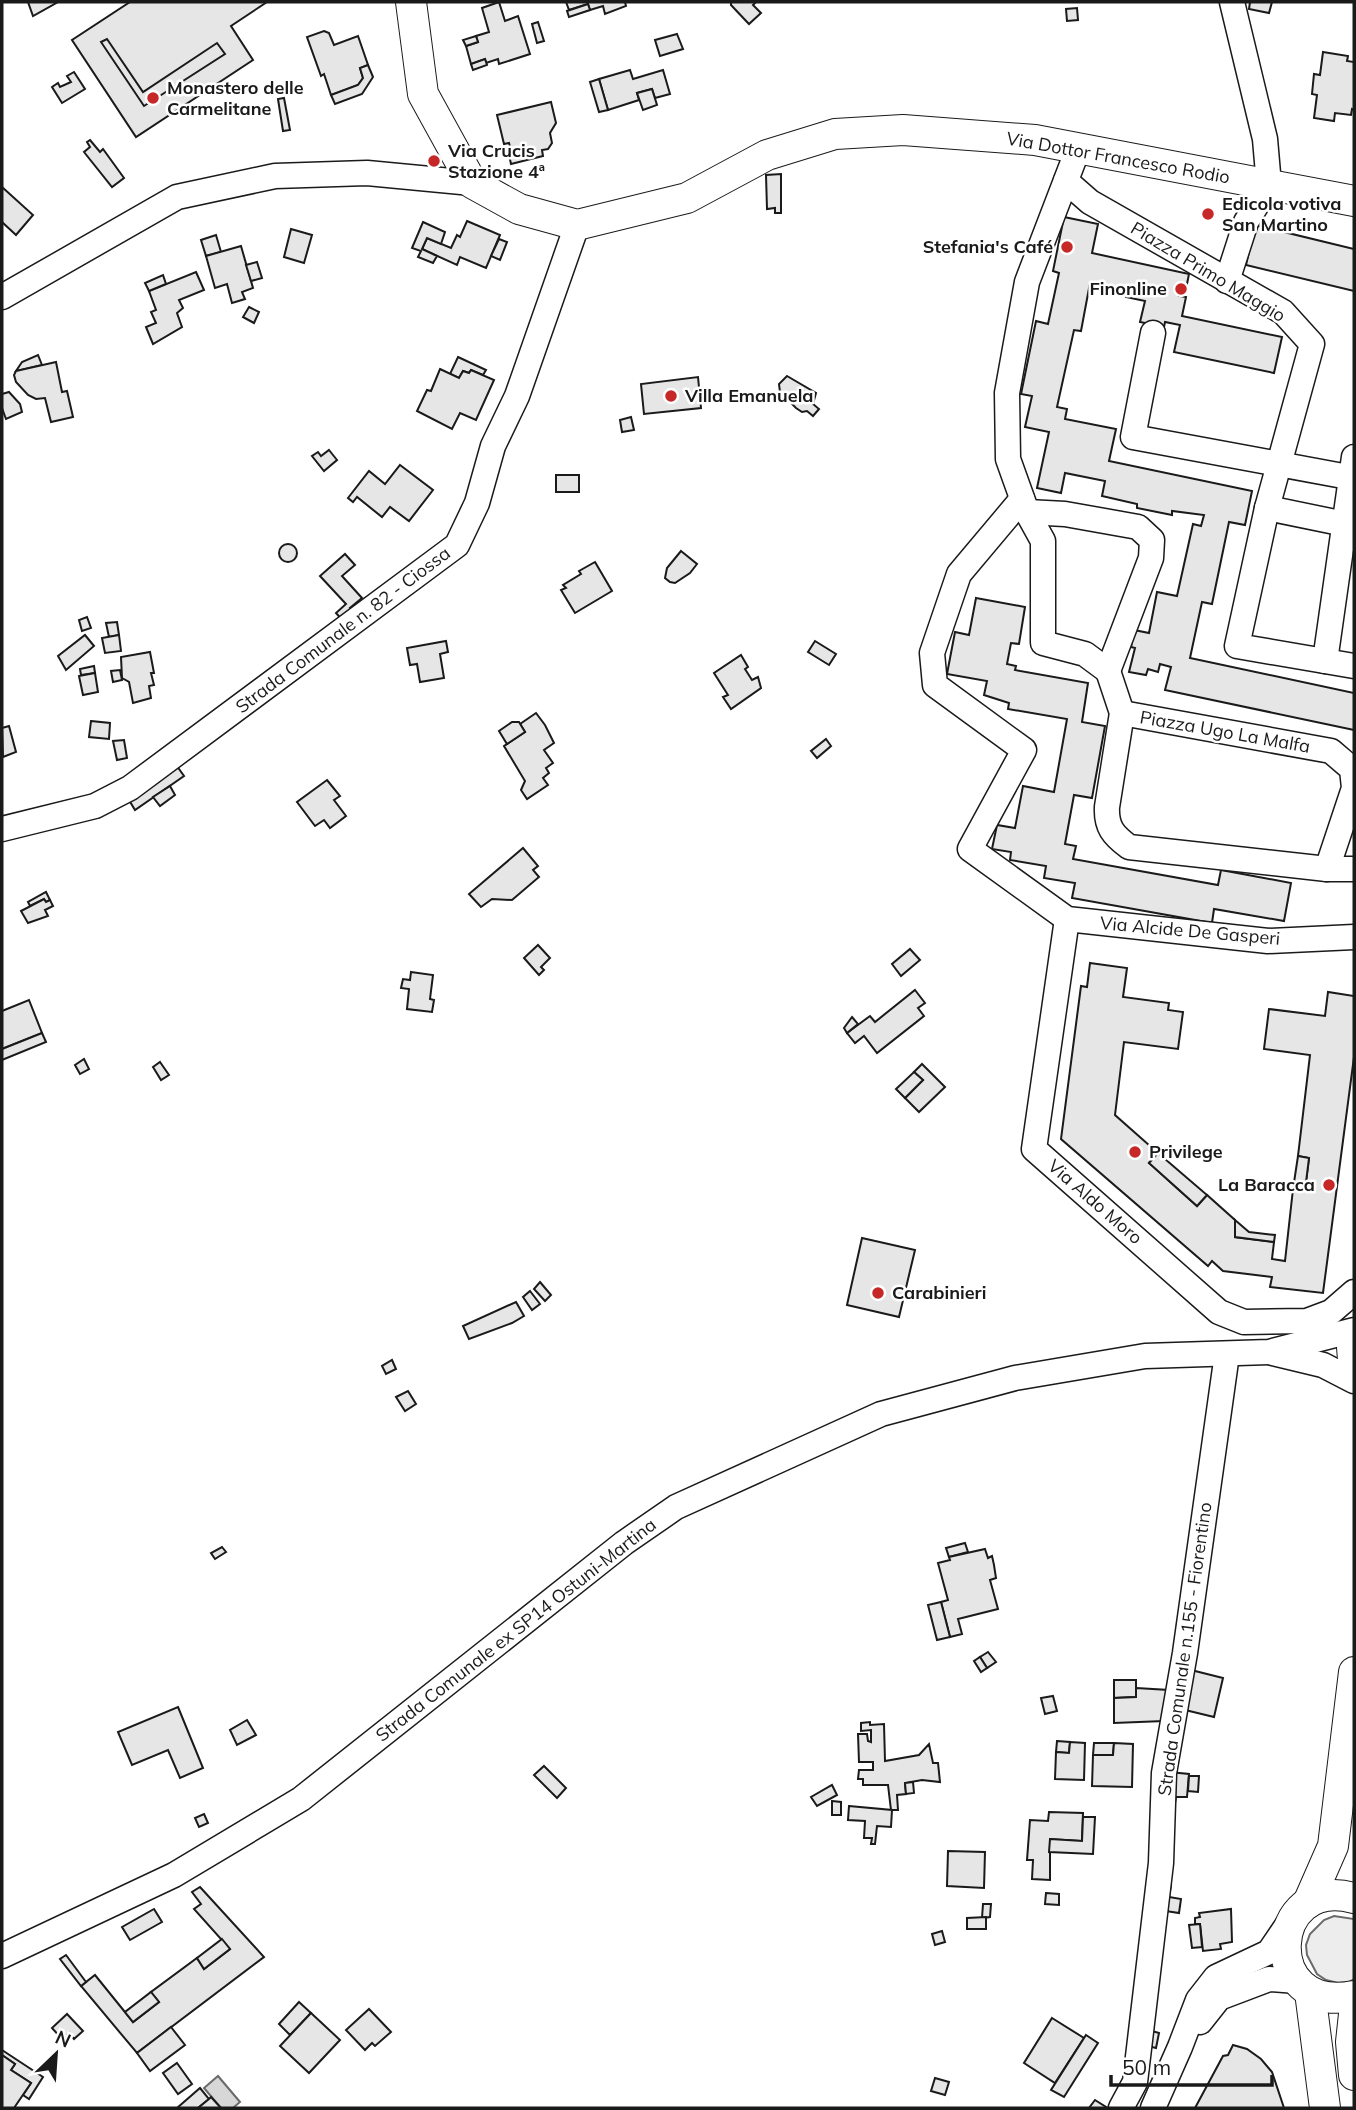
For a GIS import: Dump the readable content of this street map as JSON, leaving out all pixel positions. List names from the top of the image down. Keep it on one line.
{"streets":{"main road":["Via Dottor Francesco Rodio"],"street":["Piazza Primo Maggio","Strada Comunale n. 82 - Ciossa","Piazza Ugo La Malfa","Via Alcide De Gasperi","Via Aldo Moro","Strada Comunale ex SP14 Ostuni-Martina","Strada Comunale n.155 - Fiorentino"]},"crossings":[["Via Dottor Francesco Rodio","Strada Comunale n. 82 - Ciossa"],["Via Alcide De Gasperi","Via Aldo Moro"],["Strada Comunale ex SP14 Ostuni-Martina","Strada Comunale n.155 - Fiorentino"]],"places":["Monastero delle Carmelitane","Via Crucis Stazione 4ª","Edicola votiva San Martino","Stefania's Café","Finonline","Villa Emanuela","Privilege","La Baracca","Carabinieri"],"scale_bar":"50 m","north":"top right"}
